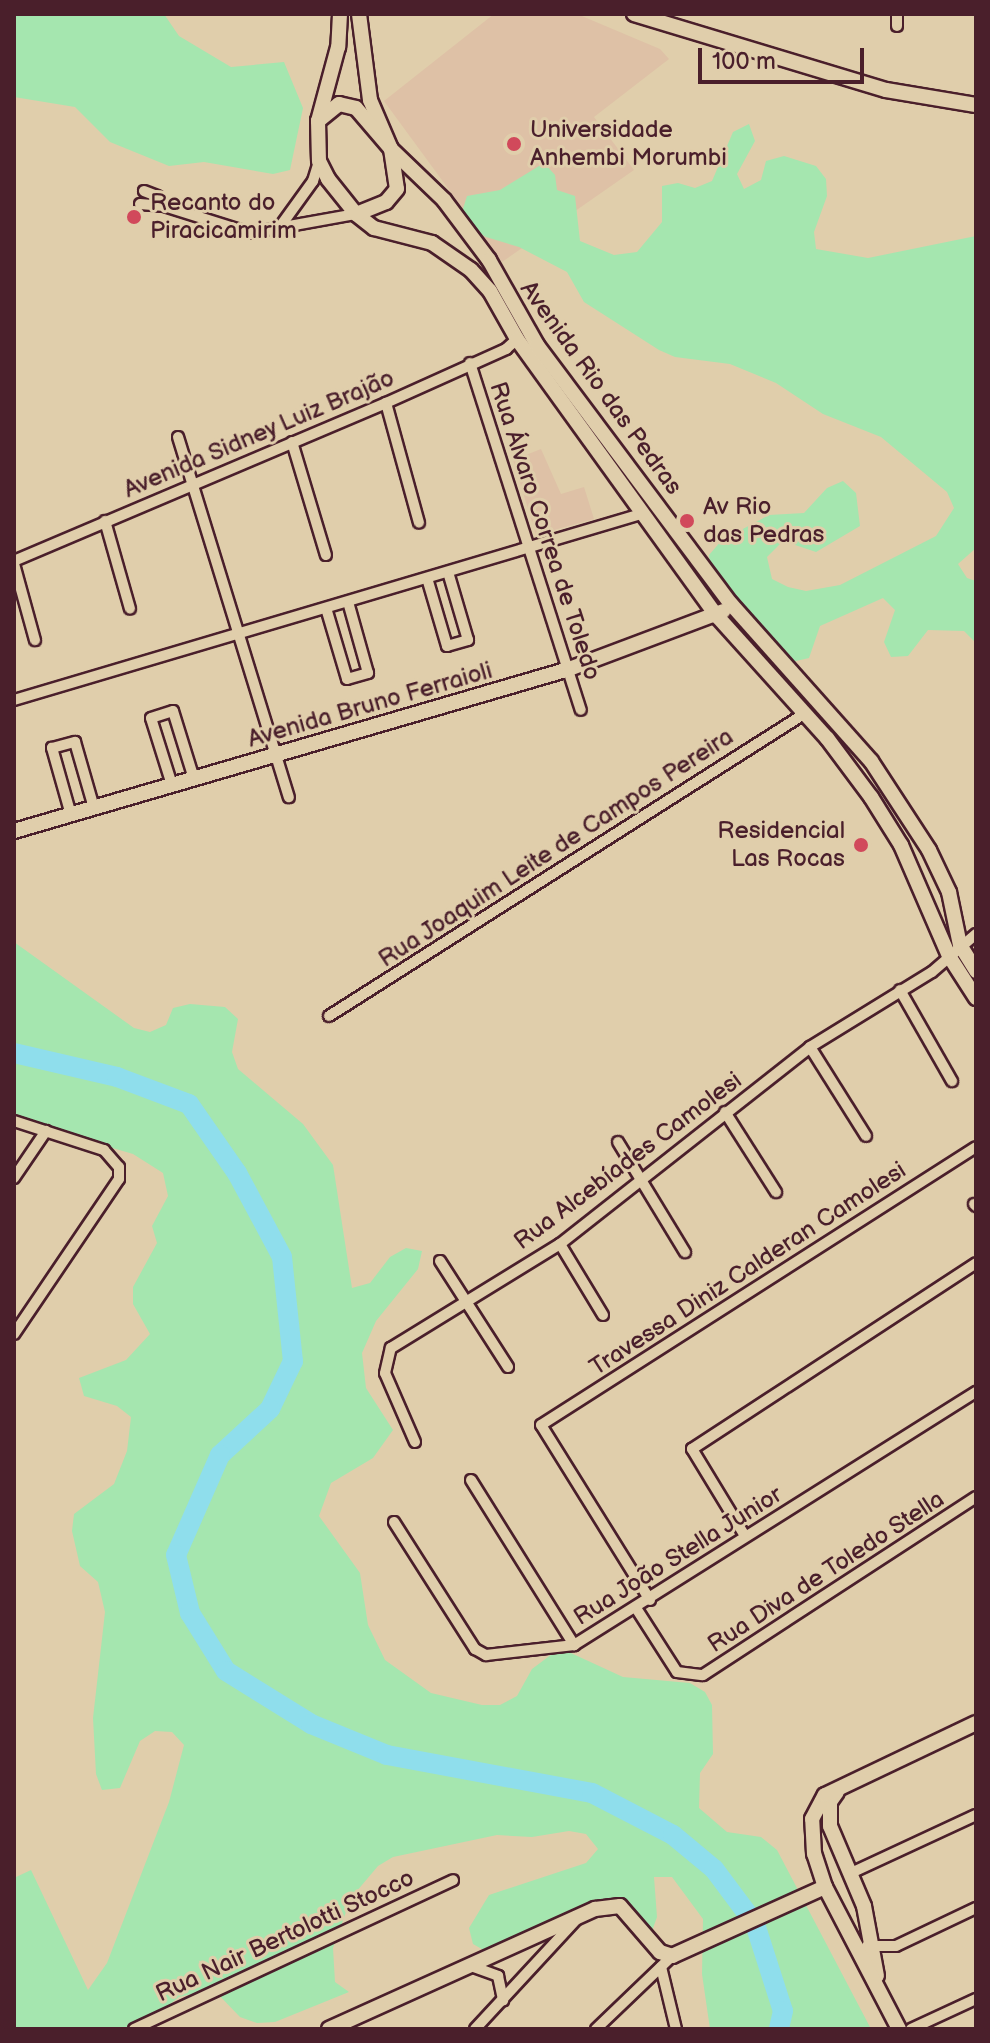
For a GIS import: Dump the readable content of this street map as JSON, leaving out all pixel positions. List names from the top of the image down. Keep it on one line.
{"streets":{"street":["Avenida Rio das Pedras","Avenida Sidney Luiz Brajão","Rua Álvaro Correa de Toledo","Avenida Bruno Ferraioli","Rua Joaquim Leite de Campos Pereira","Rua Alcebíades Camolesi","Travessa Diniz Calderan Camolesi","Rua João Stella Junior","Rua Diva de Toledo Stella","Rua Nair Bertolotti Stocco"]},"crossings":[["Avenida Rio das Pedras","Avenida Sidney Luiz Brajão"],["Avenida Rio das Pedras","Avenida Bruno Ferraioli"],["Avenida Rio das Pedras","Rua Joaquim Leite de Campos Pereira"],["Avenida Rio das Pedras","Rua Alcebíades Camolesi"],["Avenida Sidney Luiz Brajão","Rua Álvaro Correa de Toledo"],["Rua Álvaro Correa de Toledo","Avenida Bruno Ferraioli"],["Travessa Diniz Calderan Camolesi","Rua João Stella Junior"],["Rua João Stella Junior","Rua Diva de Toledo Stella"]],"places":["Universidade Anhembi Morumbi","Recanto do Piracicamirim","Av Rio das Pedras","Residencial Las Rocas"],"scale_bar":"100 m"}
